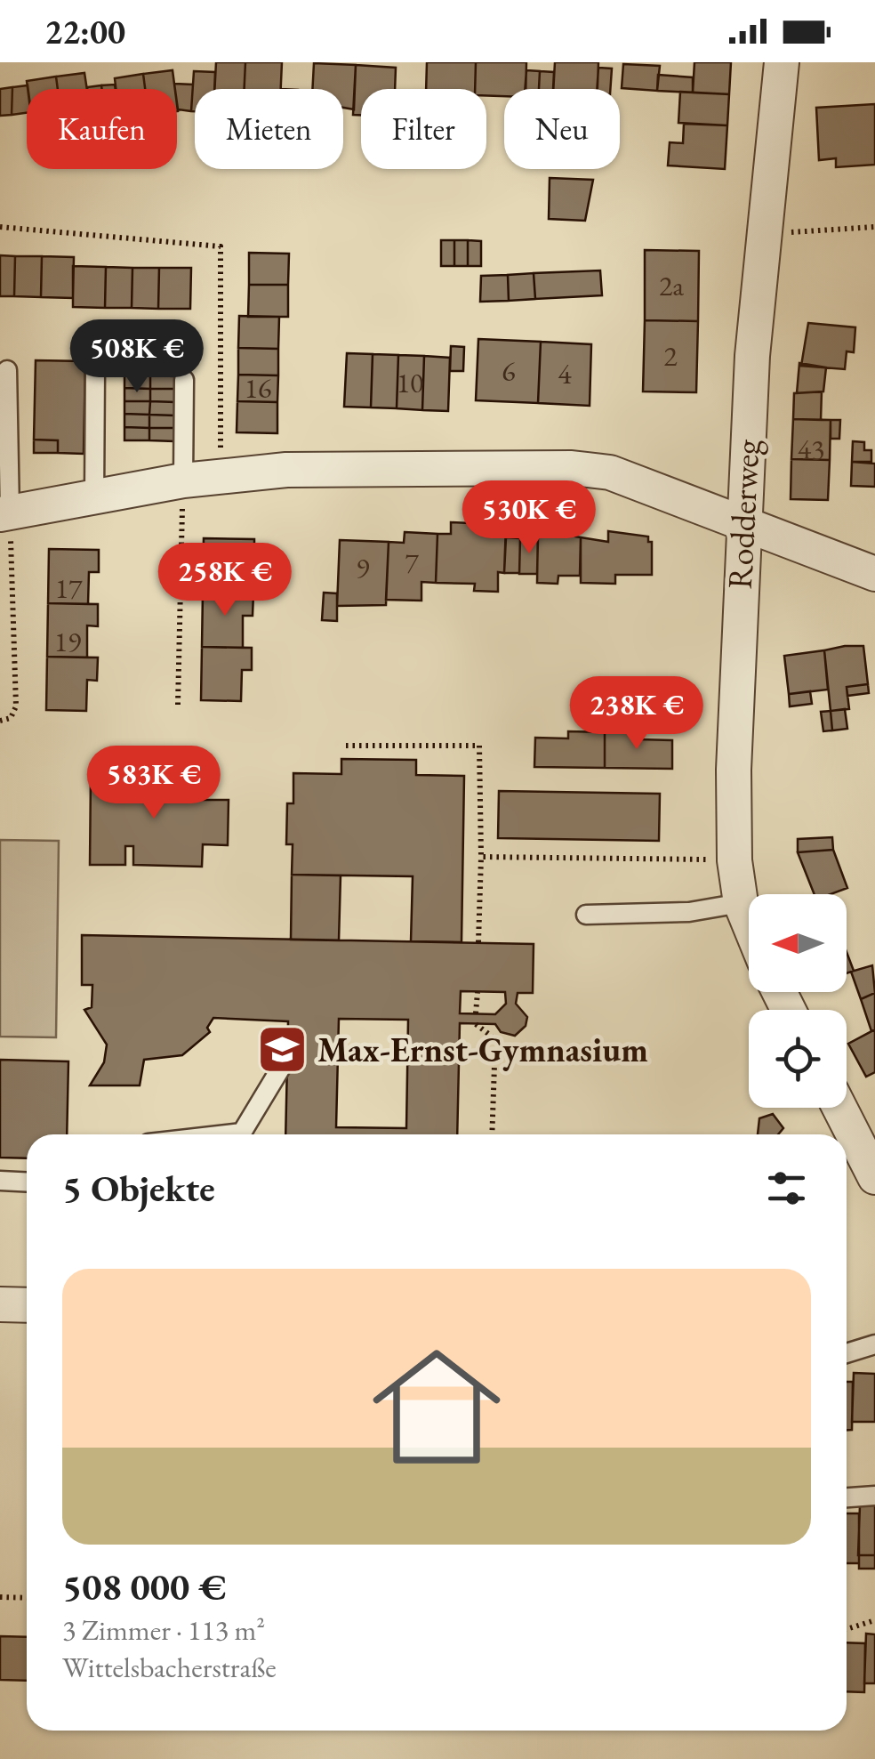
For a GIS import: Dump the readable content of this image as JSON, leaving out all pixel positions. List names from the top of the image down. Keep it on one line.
{"streets":{"street":["Rodderweg"]},"places":{"school or university":["Max-Ernst-Gymnasium"]},"house_numbers":["2a","2","6","4","10","16","43","7","9","17","19"],"north":"left","page":{"status":"22:00","chip":["Kaufen","Mieten","Filter","Neu"],"price":["508K €","530K €","258K €","238K €","583K €"],"heading":"5 Objekte","list":[{"name":"508 000 €","note":"3 Zimmer · 113 m² · Wittelsbacherstraße"}]}}
